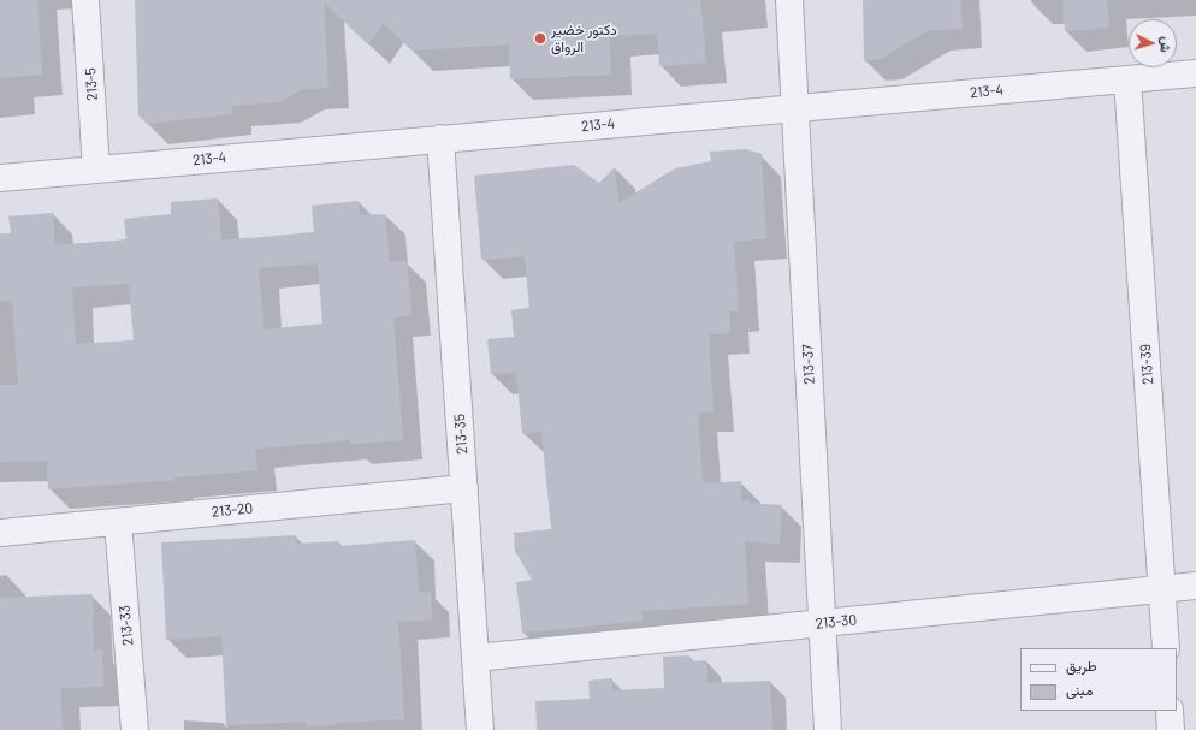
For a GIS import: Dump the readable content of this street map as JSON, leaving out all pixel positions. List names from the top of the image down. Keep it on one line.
{"streets":{"street":["213-5","213-4","213-37","213-39","213-35","213-20","213-30","213-33"]},"crossings":[["213-5","213-4"],["213-4","213-37"],["213-4","213-39"],["213-4","213-35"],["213-37","213-30"],["213-39","213-30"],["213-35","213-20"],["213-35","213-30"],["213-20","213-33"]],"places":["دكتور خضير الرواق"],"legend":["طريق","مبنى"],"north":"right"}
